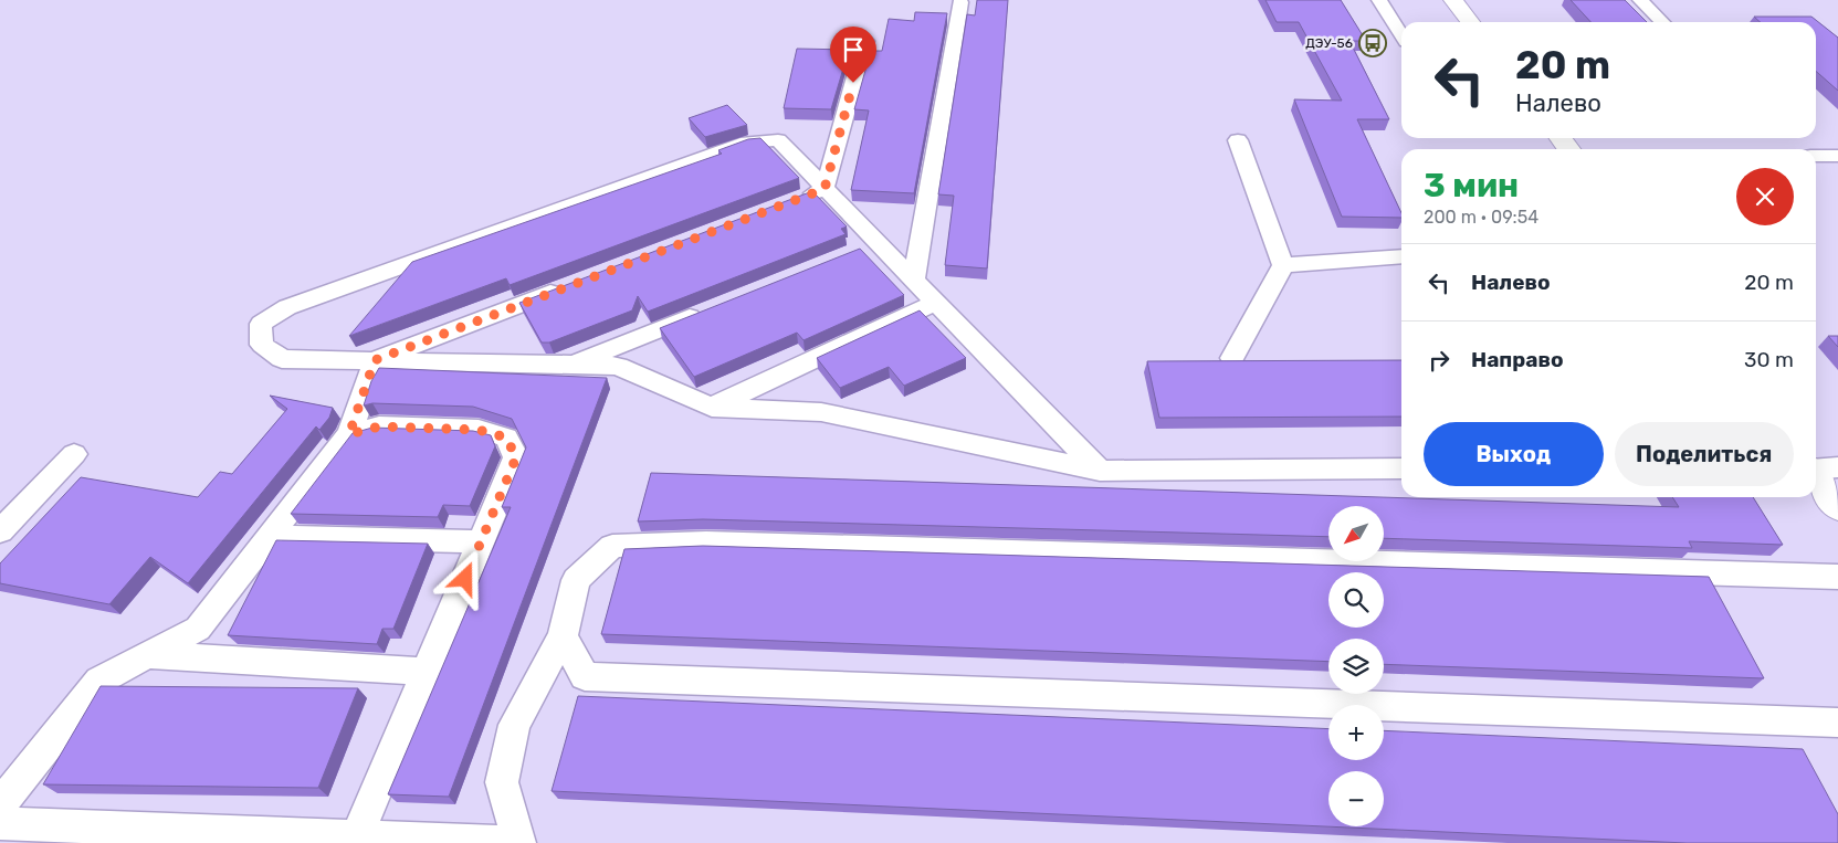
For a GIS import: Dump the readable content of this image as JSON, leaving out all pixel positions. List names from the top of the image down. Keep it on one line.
{"places":{"bus stop":["ДЭУ-56"]},"north":"bottom left","page":{"turn":["20 m","Налево"],"heading":["3 мин","200 m · 09:54"],"list":[{"name":"Налево","value":"20 m"},{"name":"Направо","value":"30 m"}],"buttons":["Выход","Поделиться"],"map_buttons":["+","−"]}}
